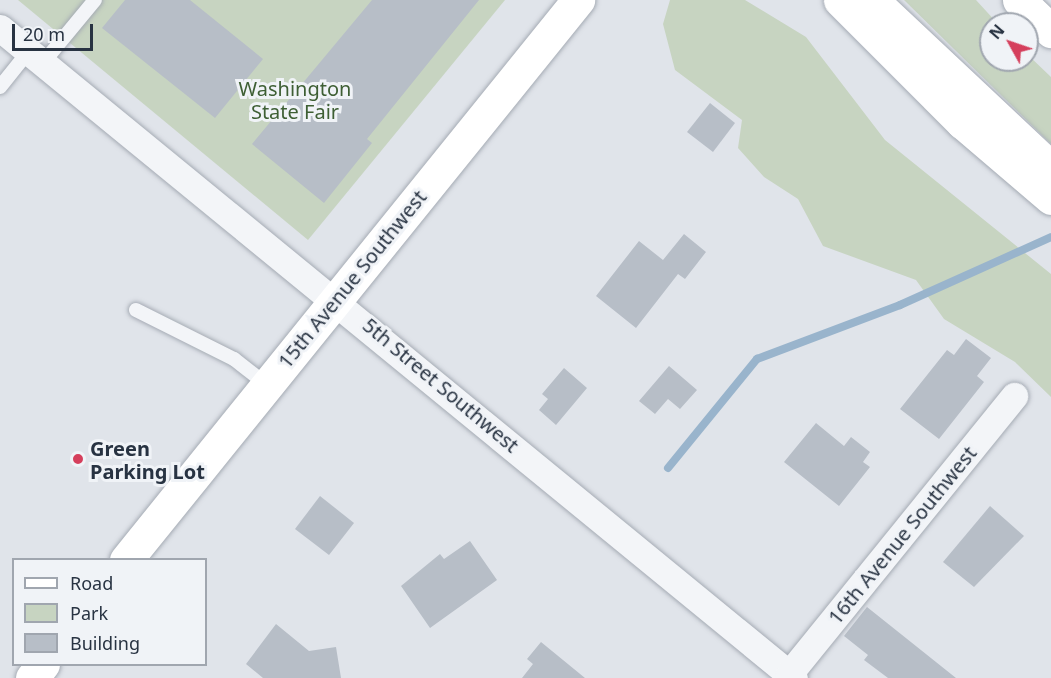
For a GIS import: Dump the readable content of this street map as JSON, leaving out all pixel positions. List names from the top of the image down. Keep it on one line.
{"streets":{"main road":["15th Avenue Southwest"],"street":["5th Street Southwest","16th Avenue Southwest"]},"crossings":[["15th Avenue Southwest","5th Street Southwest"],["5th Street Southwest","16th Avenue Southwest"]],"parks":["Washington State Fair"],"places":["Green Parking Lot"],"legend":["Road","Park","Building"],"scale_bar":"20 m","north":"top left"}
